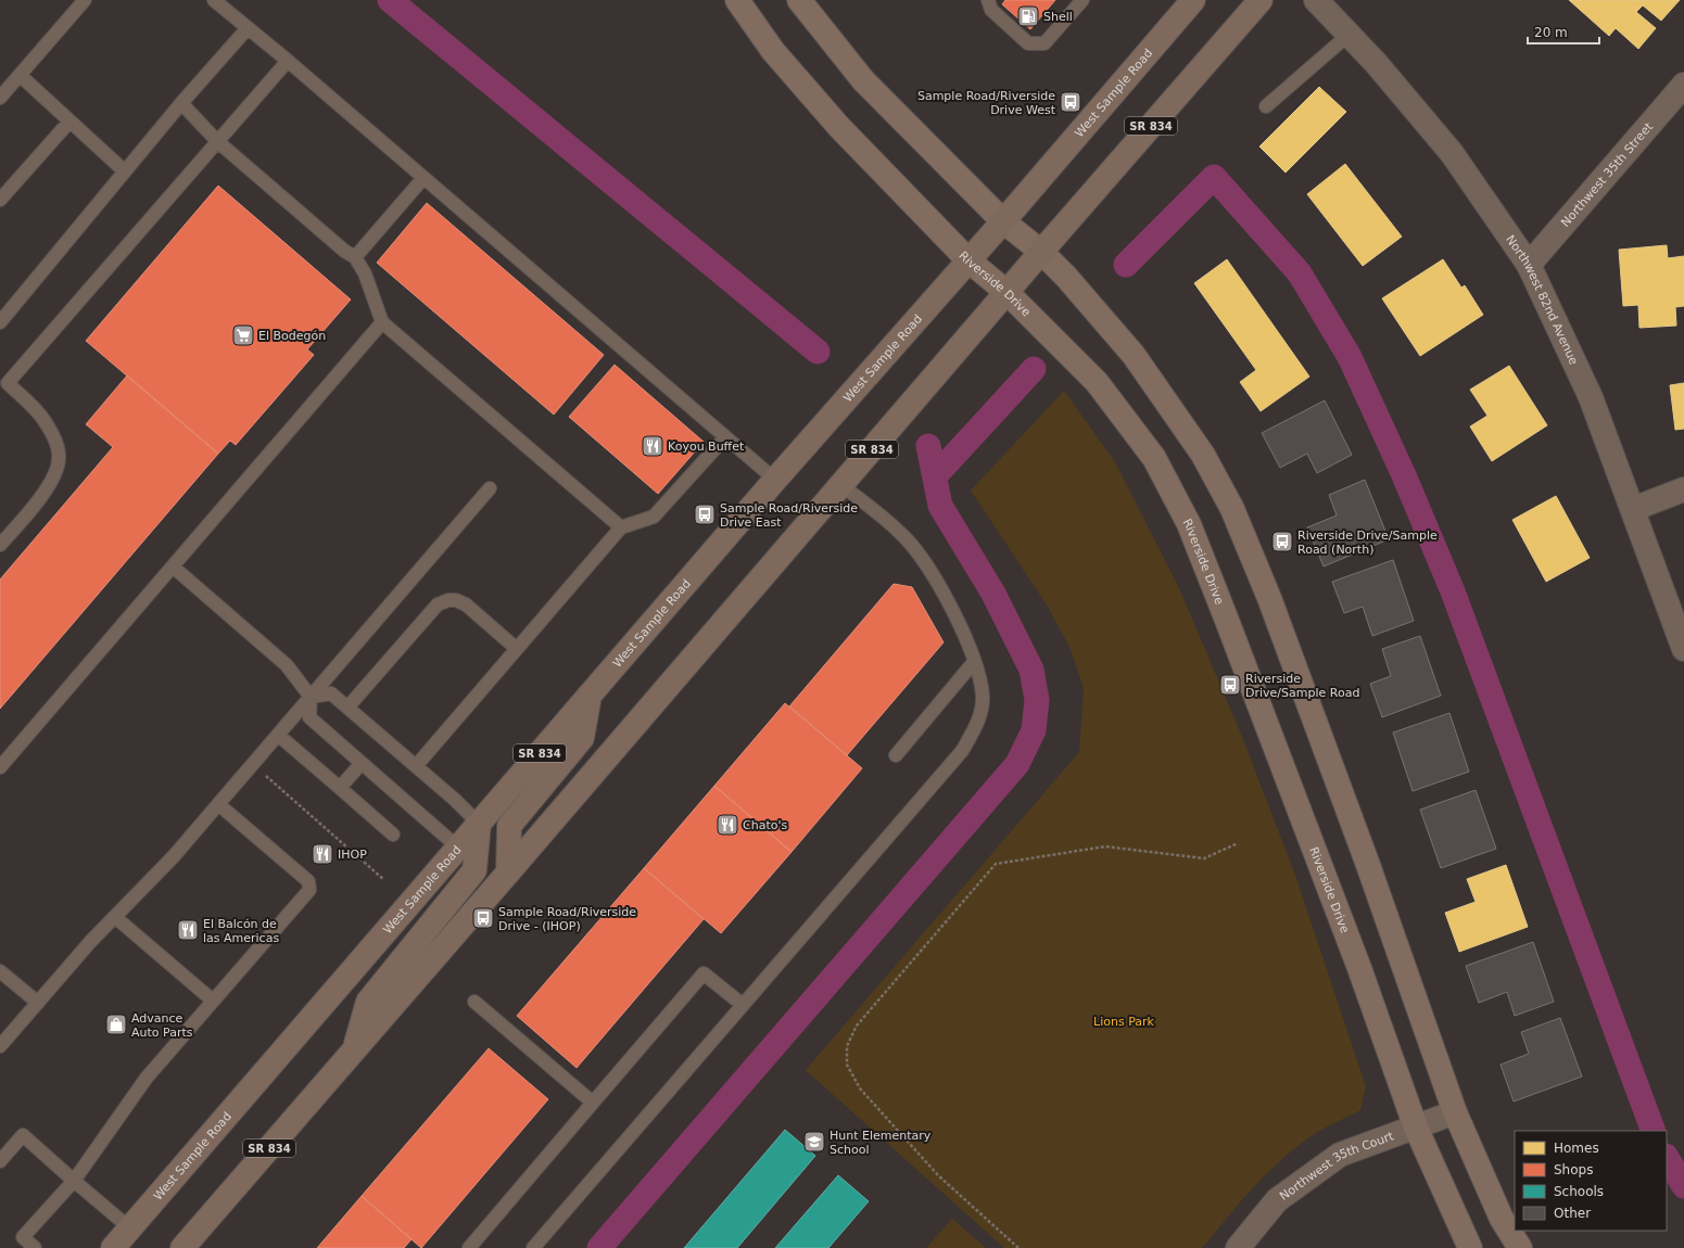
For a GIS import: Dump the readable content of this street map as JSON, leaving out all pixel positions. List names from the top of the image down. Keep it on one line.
{"streets":{"main road":["West Sample Road","SR 834"],"street":["Northwest 35th Street","Riverside Drive","Northwest 82nd Avenue","Northwest 35th Court"]},"crossings":[["West Sample Road","Riverside Drive"],["SR 834","Riverside Drive"],["Northwest 35th Street","Northwest 82nd Avenue"],["Riverside Drive","Northwest 35th Court"]],"parks":["Lions Park"],"places":{"fuel station":["Shell"],"bus stop":["Sample Road/Riverside Drive West","Sample Road/Riverside Drive East","Riverside Drive/Sample Road (North)","Riverside Drive/Sample Road","Sample Road/Riverside Drive - (IHOP)"],"supermarket":["El Bodegón"],"restaurant":["Koyou Buffet","Chato's","IHOP","El Balcón de las Americas"],"shop":["Advance Auto Parts"],"school or university":["Hunt Elementary School"]},"legend":["Homes","Shops","Schools","Other"],"scale_bar":"20 m"}
